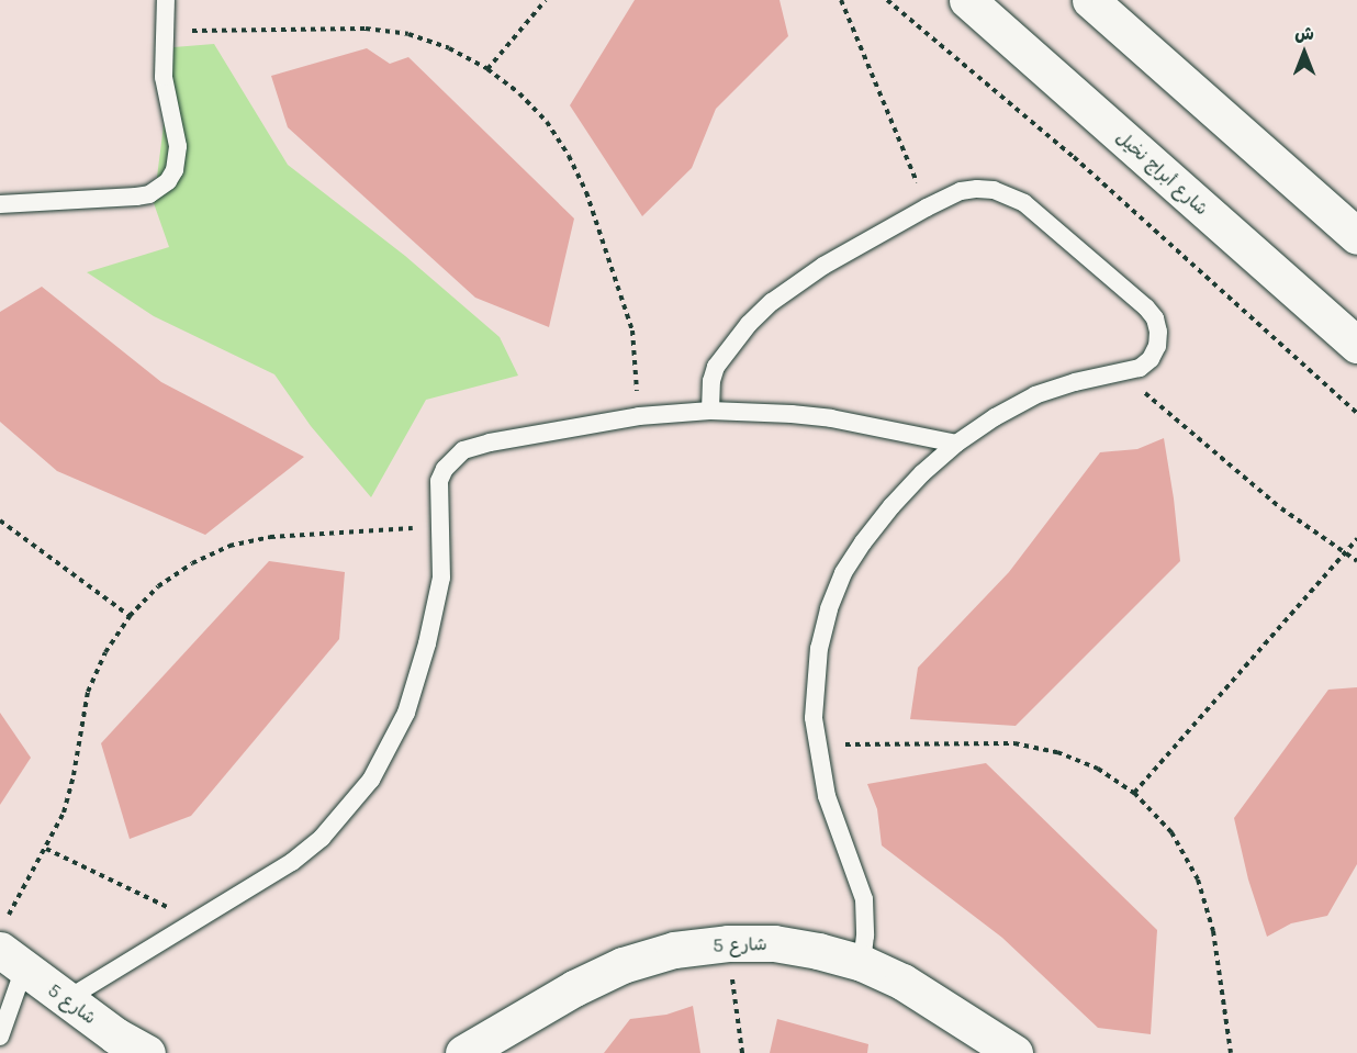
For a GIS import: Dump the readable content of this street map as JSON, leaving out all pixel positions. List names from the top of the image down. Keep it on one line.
{"streets":{"street":["شارع أبراج نخيل","شارع 5"]},"north":"top"}
